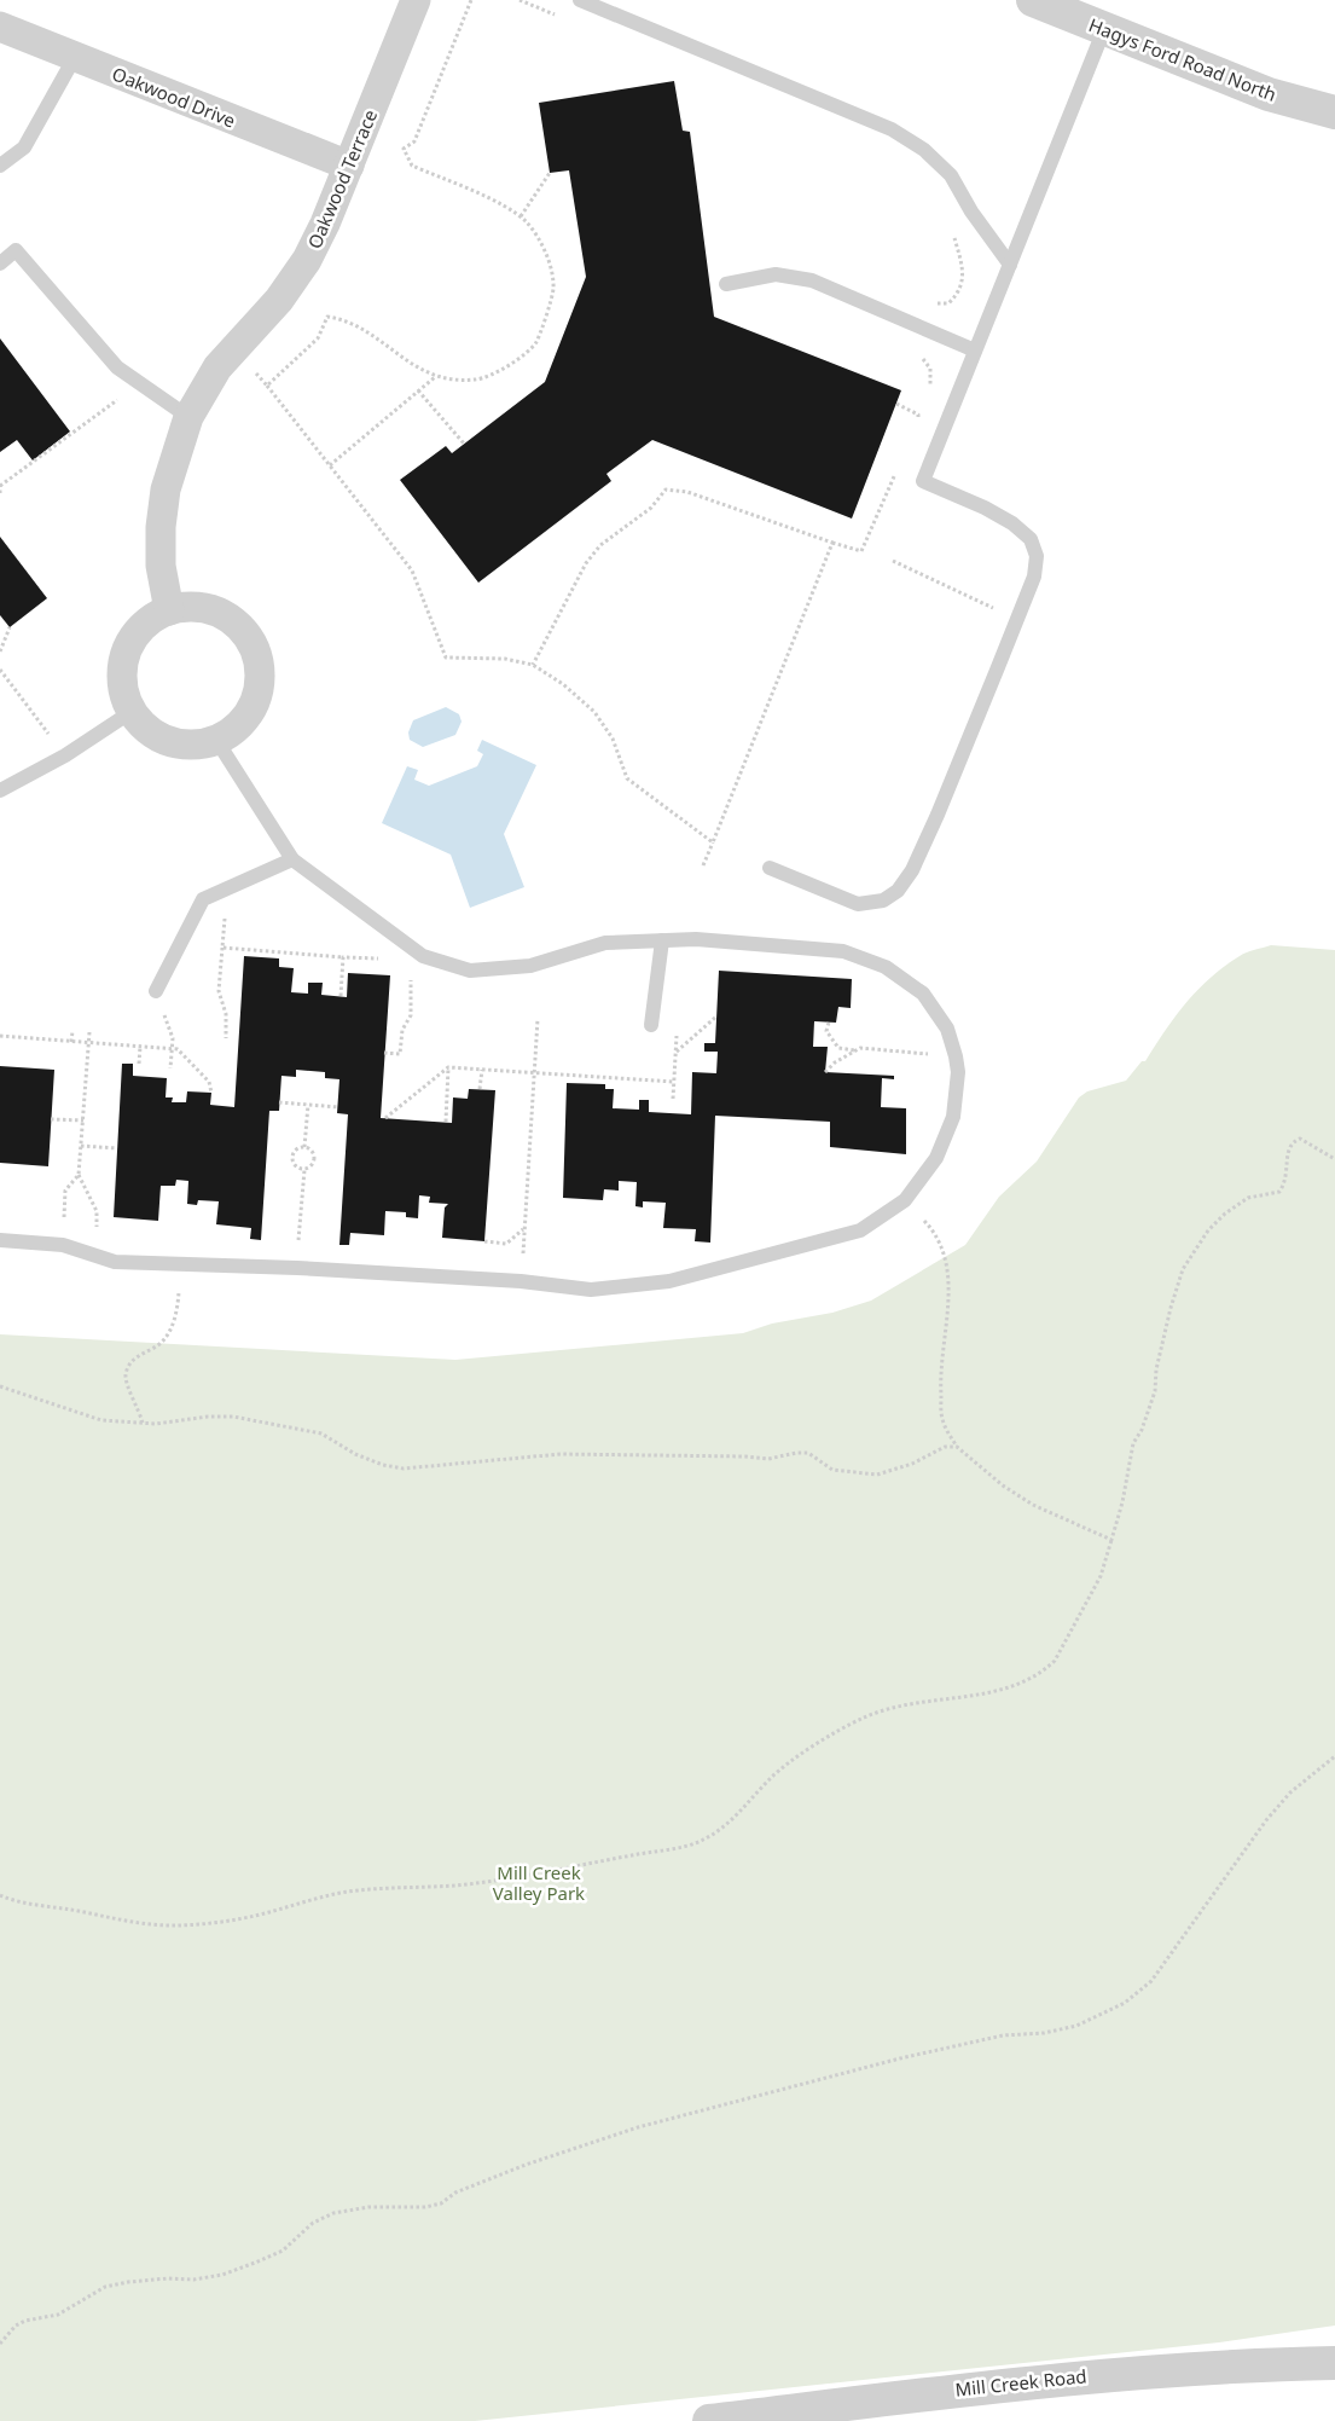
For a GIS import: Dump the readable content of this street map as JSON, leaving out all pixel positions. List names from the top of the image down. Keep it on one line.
{"streets":{"street":["Hagys Ford Road North","Oakwood Drive","Oakwood Terrace","Mill Creek Road"]},"crossings":[["Oakwood Drive","Oakwood Terrace"]],"parks":["Mill Creek Valley Park"]}
